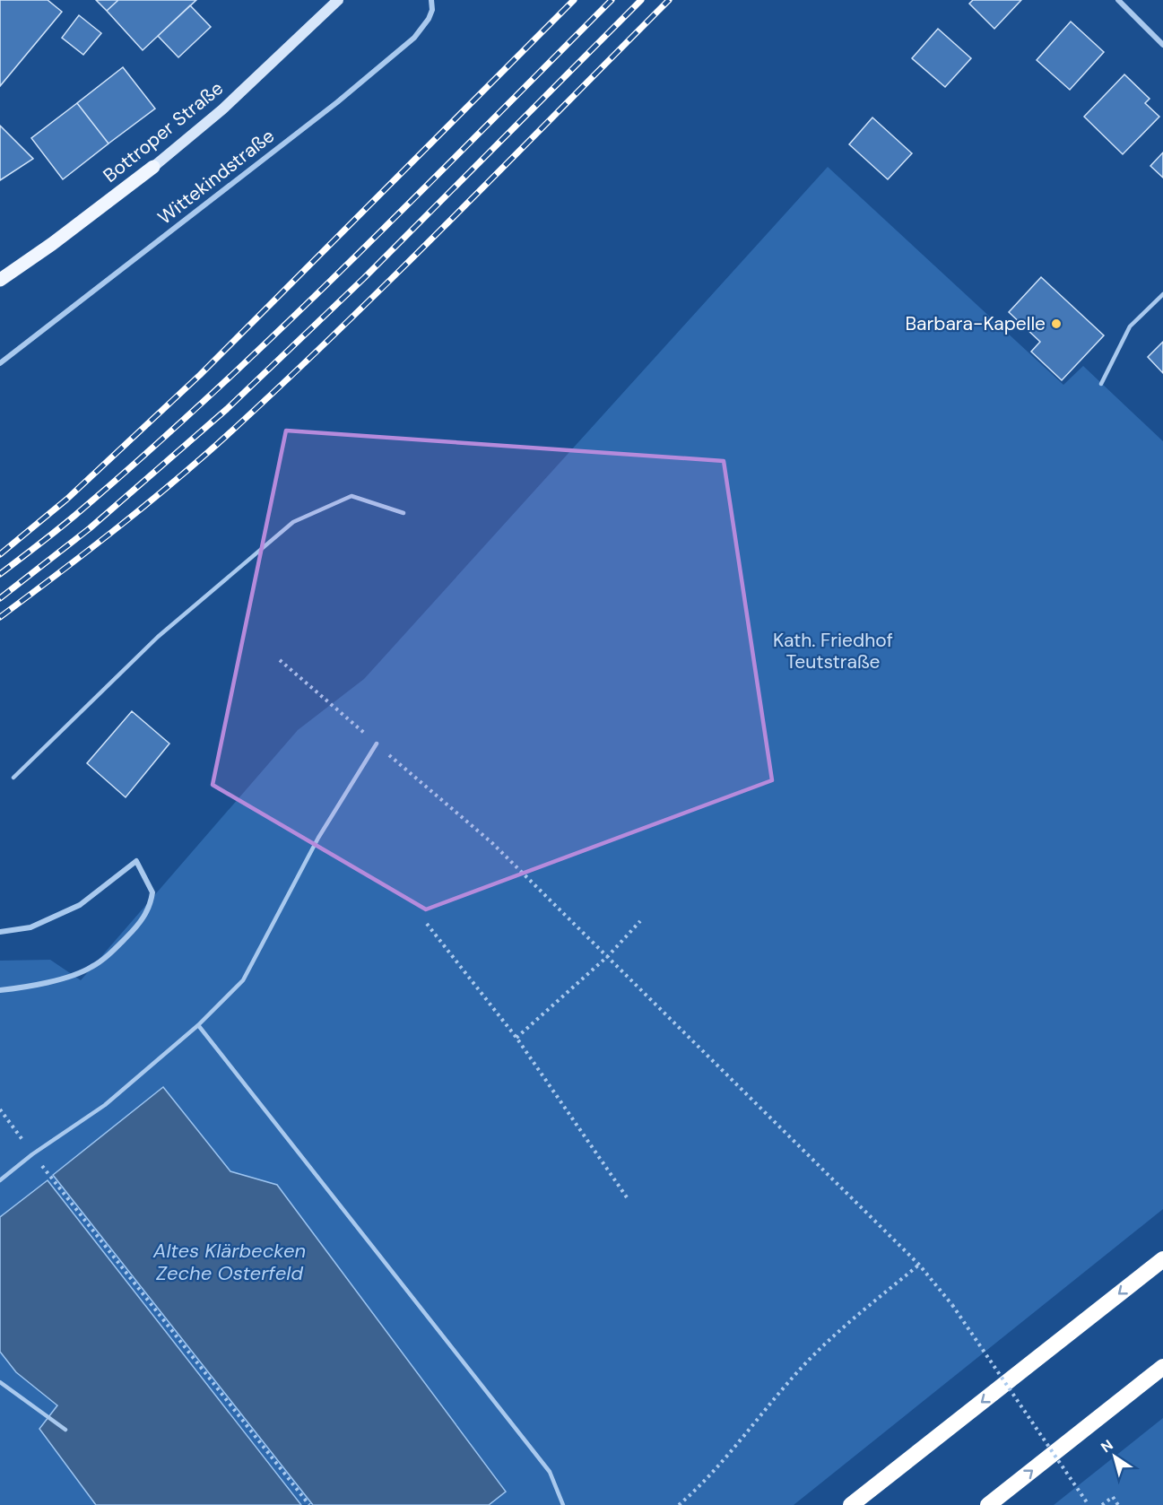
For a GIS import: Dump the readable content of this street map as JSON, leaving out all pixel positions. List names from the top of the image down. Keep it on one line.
{"streets":{"main road":["Bottroper Straße"],"street":["Wittekindstraße"]},"water":["Altes Klärbecken Zeche Osterfeld"],"parks":["Kath. Friedhof Teutstraße"],"places":["Barbara-Kapelle"],"north":"top left"}
